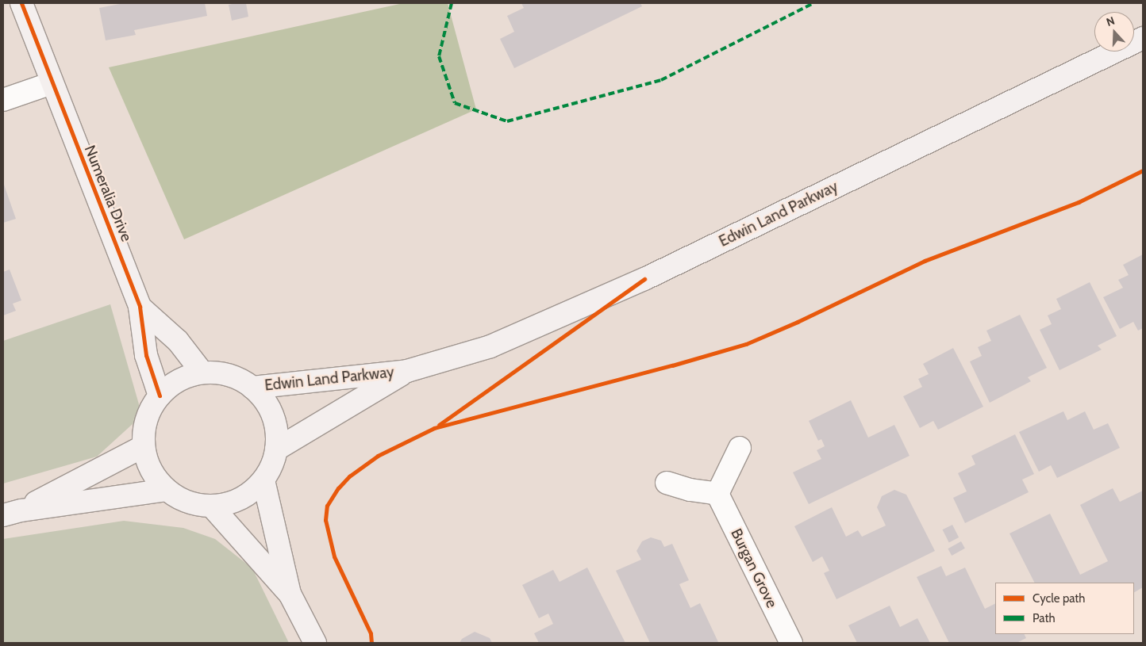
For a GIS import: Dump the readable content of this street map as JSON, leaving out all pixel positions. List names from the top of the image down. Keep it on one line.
{"streets":{"main road":["Numeralia Drive","Edwin Land Parkway"],"street":["Burgan Grove"]},"crossings":[["Numeralia Drive","Edwin Land Parkway"]],"legend":["Cycle path","Path"],"north":"top"}
